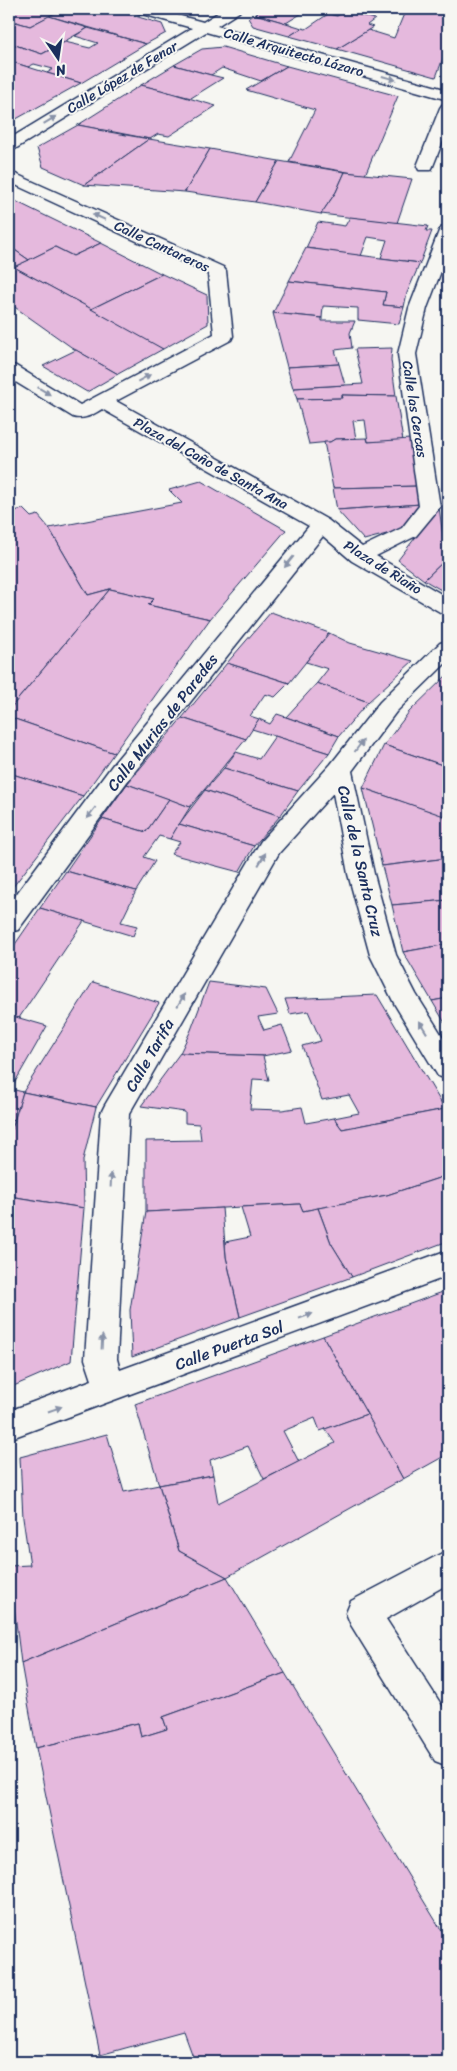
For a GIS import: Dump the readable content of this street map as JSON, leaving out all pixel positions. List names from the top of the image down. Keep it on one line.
{"streets":{"street":["Calle Arquitecto Lázaro","Calle López de Fenar","Calle Cantareros","Calle las Cercas","Plaza del Caño de Santa Ana","Plaza de Riaño","Calle Murias de Paredes","Calle de la Santa Cruz","Calle Tarifa","Calle Puerta Sol"]},"crossings":[["Calle Arquitecto Lázaro","Calle López de Fenar"],["Calle Cantareros","Plaza del Caño de Santa Ana"],["Calle las Cercas","Plaza de Riaño"],["Plaza del Caño de Santa Ana","Plaza de Riaño"],["Plaza del Caño de Santa Ana","Calle Murias de Paredes"],["Plaza de Riaño","Calle Murias de Paredes"],["Calle de la Santa Cruz","Calle Tarifa"],["Calle Tarifa","Calle Puerta Sol"]],"one_way":["Calle Arquitecto Lázaro","Calle López de Fenar","Calle Murias de Paredes","Calle de la Santa Cruz","Calle Tarifa","Calle Puerta Sol"],"north":"bottom"}
